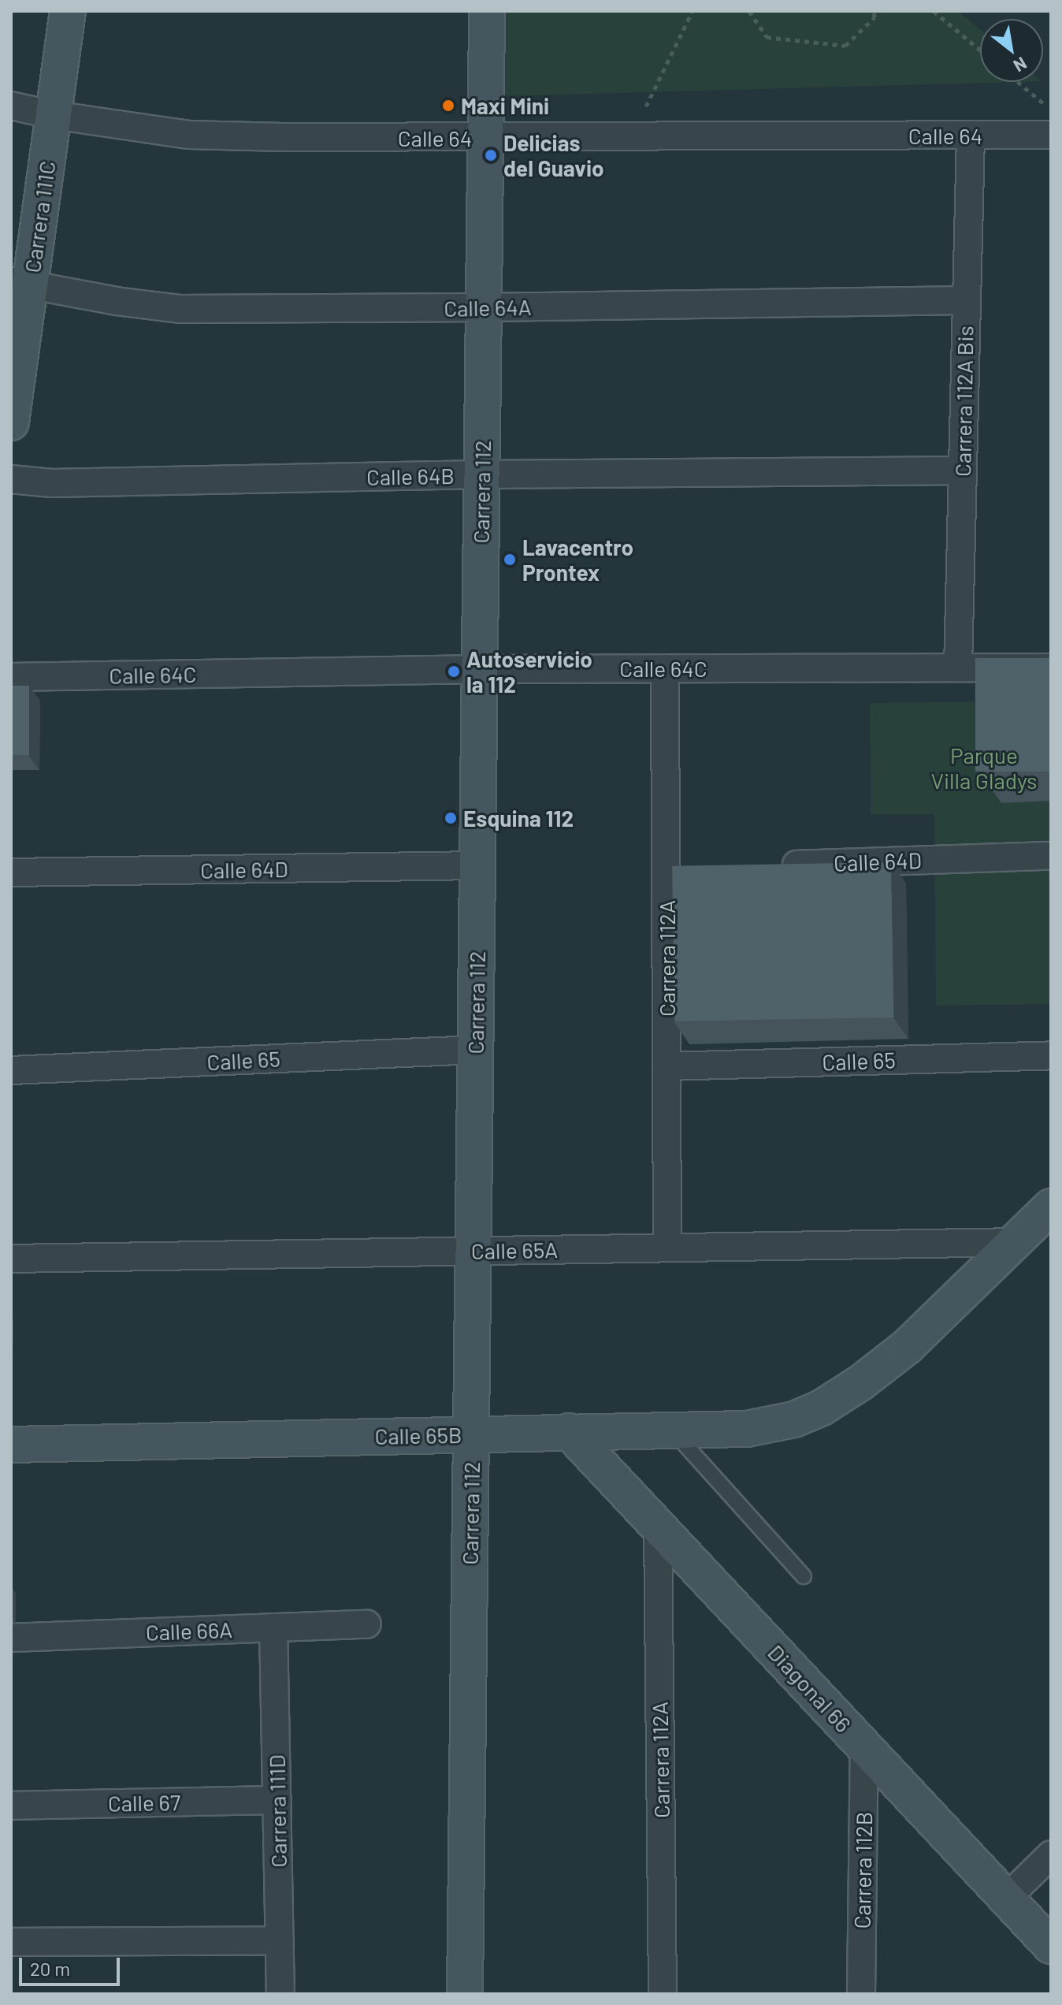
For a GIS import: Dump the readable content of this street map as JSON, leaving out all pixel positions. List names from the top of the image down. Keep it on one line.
{"streets":{"street":["Calle 64","Carrera 111C","Calle 64A","Carrera 112A Bis","Calle 64B","Carrera 112","Calle 64C","Calle 64D","Carrera 112A","Calle 65","Calle 65A","Calle 65B","Calle 66A","Diagonal 66","Calle 67","Carrera 111D","Carrera 112B"]},"crossings":[["Calle 64","Carrera 111C"],["Calle 64","Carrera 112A Bis"],["Calle 64","Carrera 112"],["Carrera 111C","Calle 64A"],["Calle 64A","Carrera 112A Bis"],["Calle 64A","Carrera 112"],["Carrera 112A Bis","Calle 64B"],["Carrera 112A Bis","Calle 64C"],["Calle 64B","Carrera 112"],["Carrera 112","Calle 64C"],["Carrera 112","Calle 64D"],["Carrera 112","Calle 65"],["Carrera 112","Calle 65A"],["Carrera 112","Calle 65B"],["Calle 64C","Carrera 112A"],["Carrera 112A","Calle 65"],["Carrera 112A","Calle 65A"],["Carrera 112A","Diagonal 66"],["Calle 65A","Calle 65B"],["Calle 65B","Diagonal 66"],["Calle 66A","Carrera 111D"],["Diagonal 66","Carrera 112B"],["Calle 67","Carrera 111D"]],"parks":["Parque Villa Gladys"],"places":["Maxi Mini","Delicias del Guavio","Lavacentro Prontex","Autoservicio la 112","Esquina 112"],"scale_bar":"20 m","north":"bottom right"}
